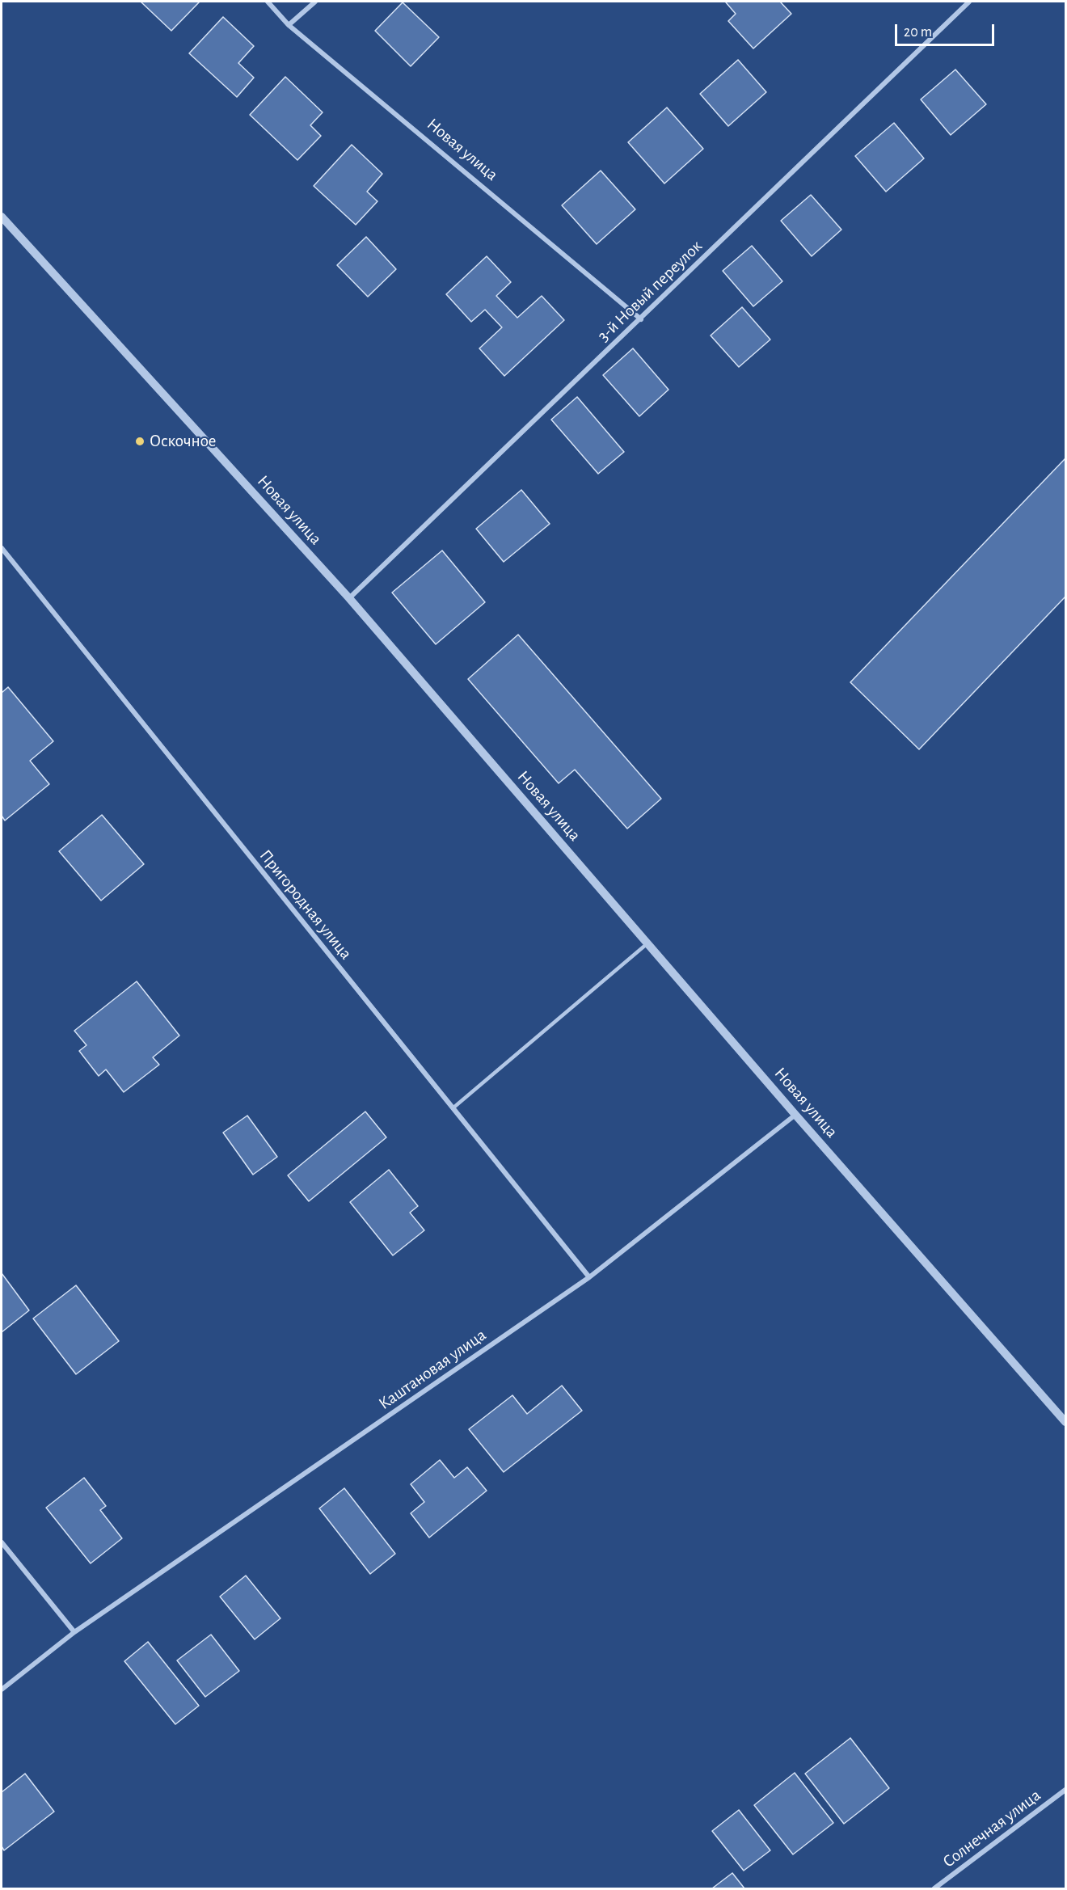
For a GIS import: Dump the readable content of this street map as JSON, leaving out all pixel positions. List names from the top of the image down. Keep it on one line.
{"streets":{"street":["Новая улица","3-й Новый переулок","Пригородная улица","Каштановая улица","Солнечная улица"]},"crossings":[["Новая улица","3-й Новый переулок"],["Новая улица","Каштановая улица"],["Пригородная улица","Каштановая улица"]],"places":["Оскочное"],"scale_bar":"20 m"}
